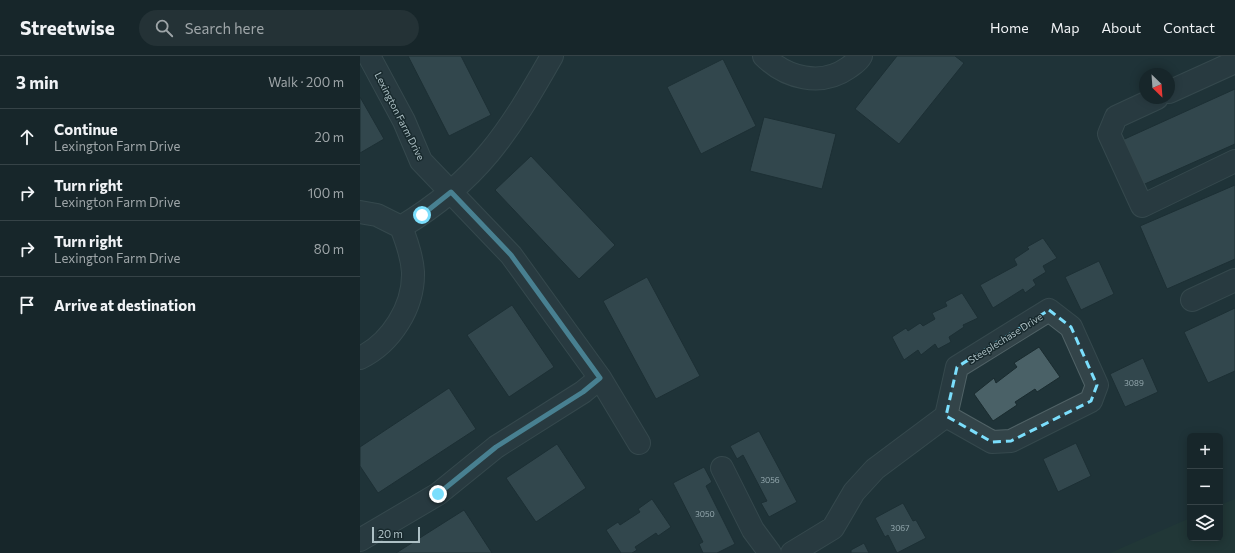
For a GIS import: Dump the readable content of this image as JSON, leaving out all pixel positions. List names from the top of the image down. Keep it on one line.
{"streets":{"street":["Lexington Farm Drive","Steeplechase Drive"]},"house_numbers":["3089","3056","3050","3067"],"scale_bar":"20 m","north":"bottom right","page":{"header":"Streetwise","search":"Search here","nav":["Home","Map","About","Contact"],"heading":["3 min","Walk · 200 m"],"list":[["Continue","Lexington Farm Drive","20 m"],["Turn right","Lexington Farm Drive","100 m"],["Turn right","Lexington Farm Drive","80 m"],"Arrive at destination"],"map_buttons":["+","−"],"scale":"20 m"}}
